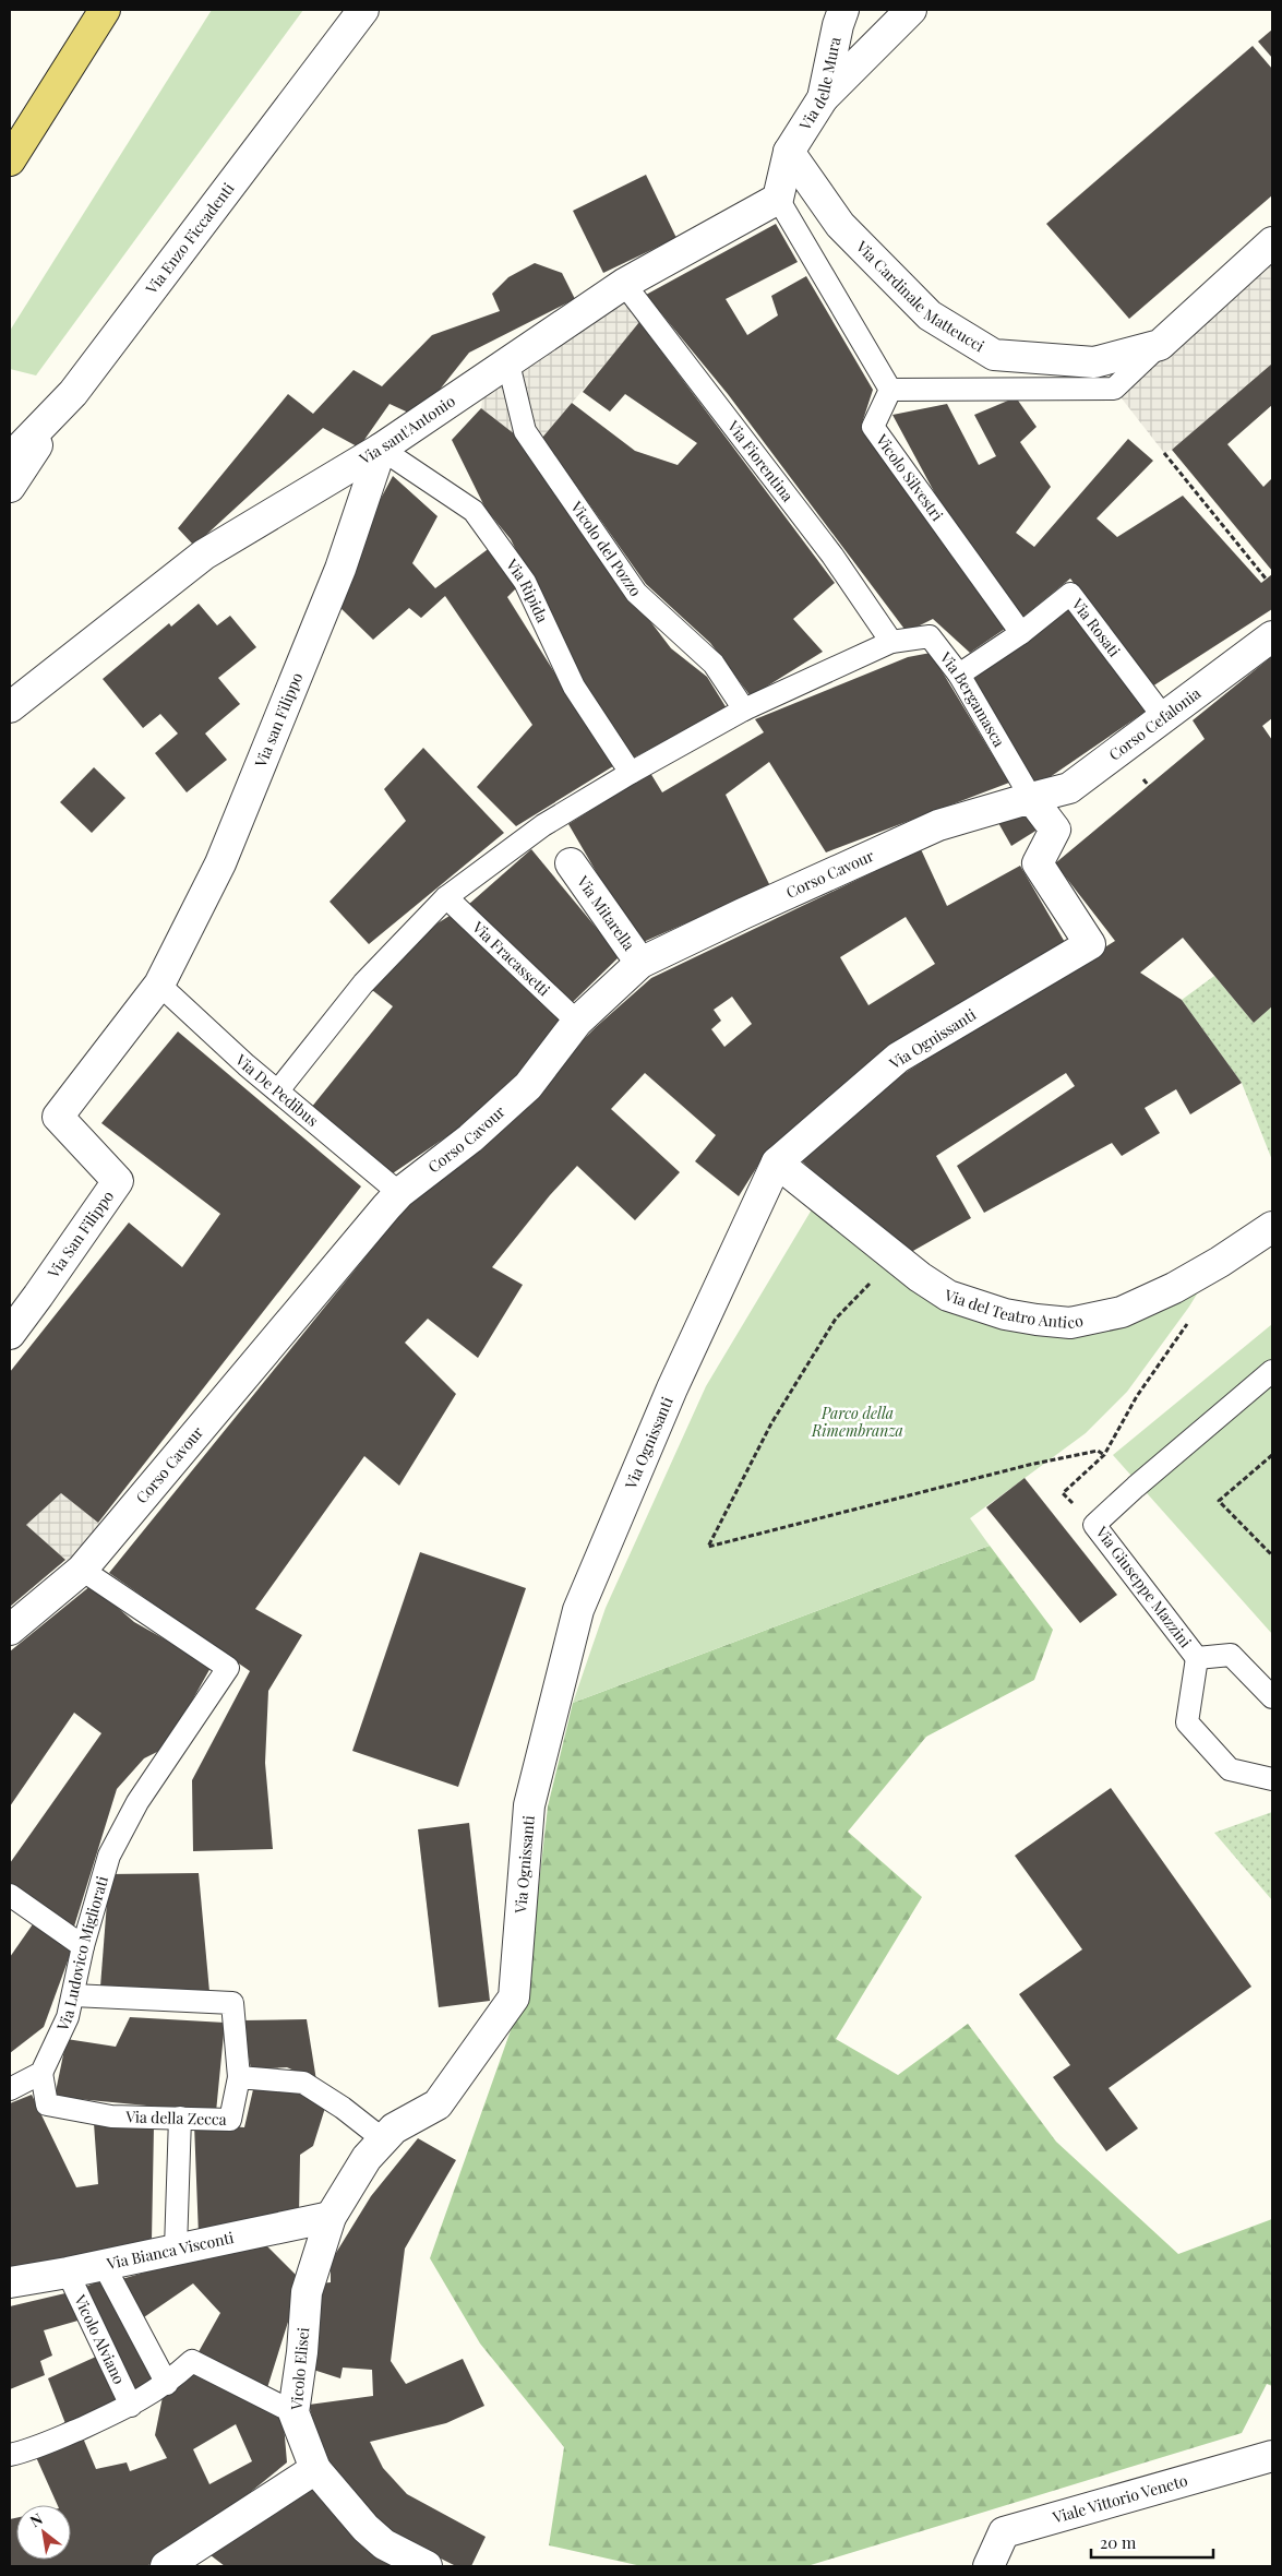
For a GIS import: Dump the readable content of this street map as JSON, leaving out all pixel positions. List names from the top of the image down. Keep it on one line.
{"streets":{"street":["Via delle Mura","Via Enzo Ficcadenti","Via Cardinale Matteucci","Via sant'Antonio","Via san Filippo","Corso Cefalonia","Corso Cavour","Via Mitarella","Via Ognissanti","Via San Filippo","Via del Teatro Antico","Via Bianca Visconti","Vicolo Elisei","Viale Vittorio Veneto"],"lane":["Via Fiorentina","Vicolo Silvestri","Vicolo del Pozzo","Via Ripida","Via Rosati","Via Bergamasca","Via Fracassetti","Via De Pedibus","Via Giuseppe Mazzini","Via Ludovico Migliorati","Via della Zecca","Vicolo Alviano"]},"crossings":[["Via delle Mura","Via Cardinale Matteucci"],["Via sant'Antonio","Via Fiorentina"],["Via sant'Antonio","Vicolo del Pozzo"],["Via sant'Antonio","Via Ripida"],["Via sant'Antonio","Via san Filippo"],["Via Fiorentina","Via Bergamasca"],["Vicolo Silvestri","Via Rosati"],["Via Ripida","Via san Filippo"],["Via Rosati","Via Bergamasca"],["Via Rosati","Corso Cefalonia"],["Via Bergamasca","Corso Cefalonia"],["Via Bergamasca","Corso Cavour"],["Via Bergamasca","Via Ognissanti"],["Via san Filippo","Via De Pedibus"],["Via san Filippo","Via San Filippo"],["Corso Cefalonia","Corso Cavour"],["Corso Cefalonia","Via Ognissanti"],["Corso Cavour","Via Mitarella"],["Corso Cavour","Via Fracassetti"],["Corso Cavour","Via Ognissanti"],["Corso Cavour","Via De Pedibus"],["Corso Cavour","Via Ludovico Migliorati"],["Via Ognissanti","Via del Teatro Antico"],["Via Ognissanti","Via Bianca Visconti"],["Via Ognissanti","Vicolo Elisei"],["Via De Pedibus","Via San Filippo"],["Via Ludovico Migliorati","Via della Zecca"],["Via Bianca Visconti","Vicolo Alviano"],["Via Bianca Visconti","Vicolo Elisei"]],"parks":["Parco della Rimembranza"],"scale_bar":"20 m","north":"top left"}
